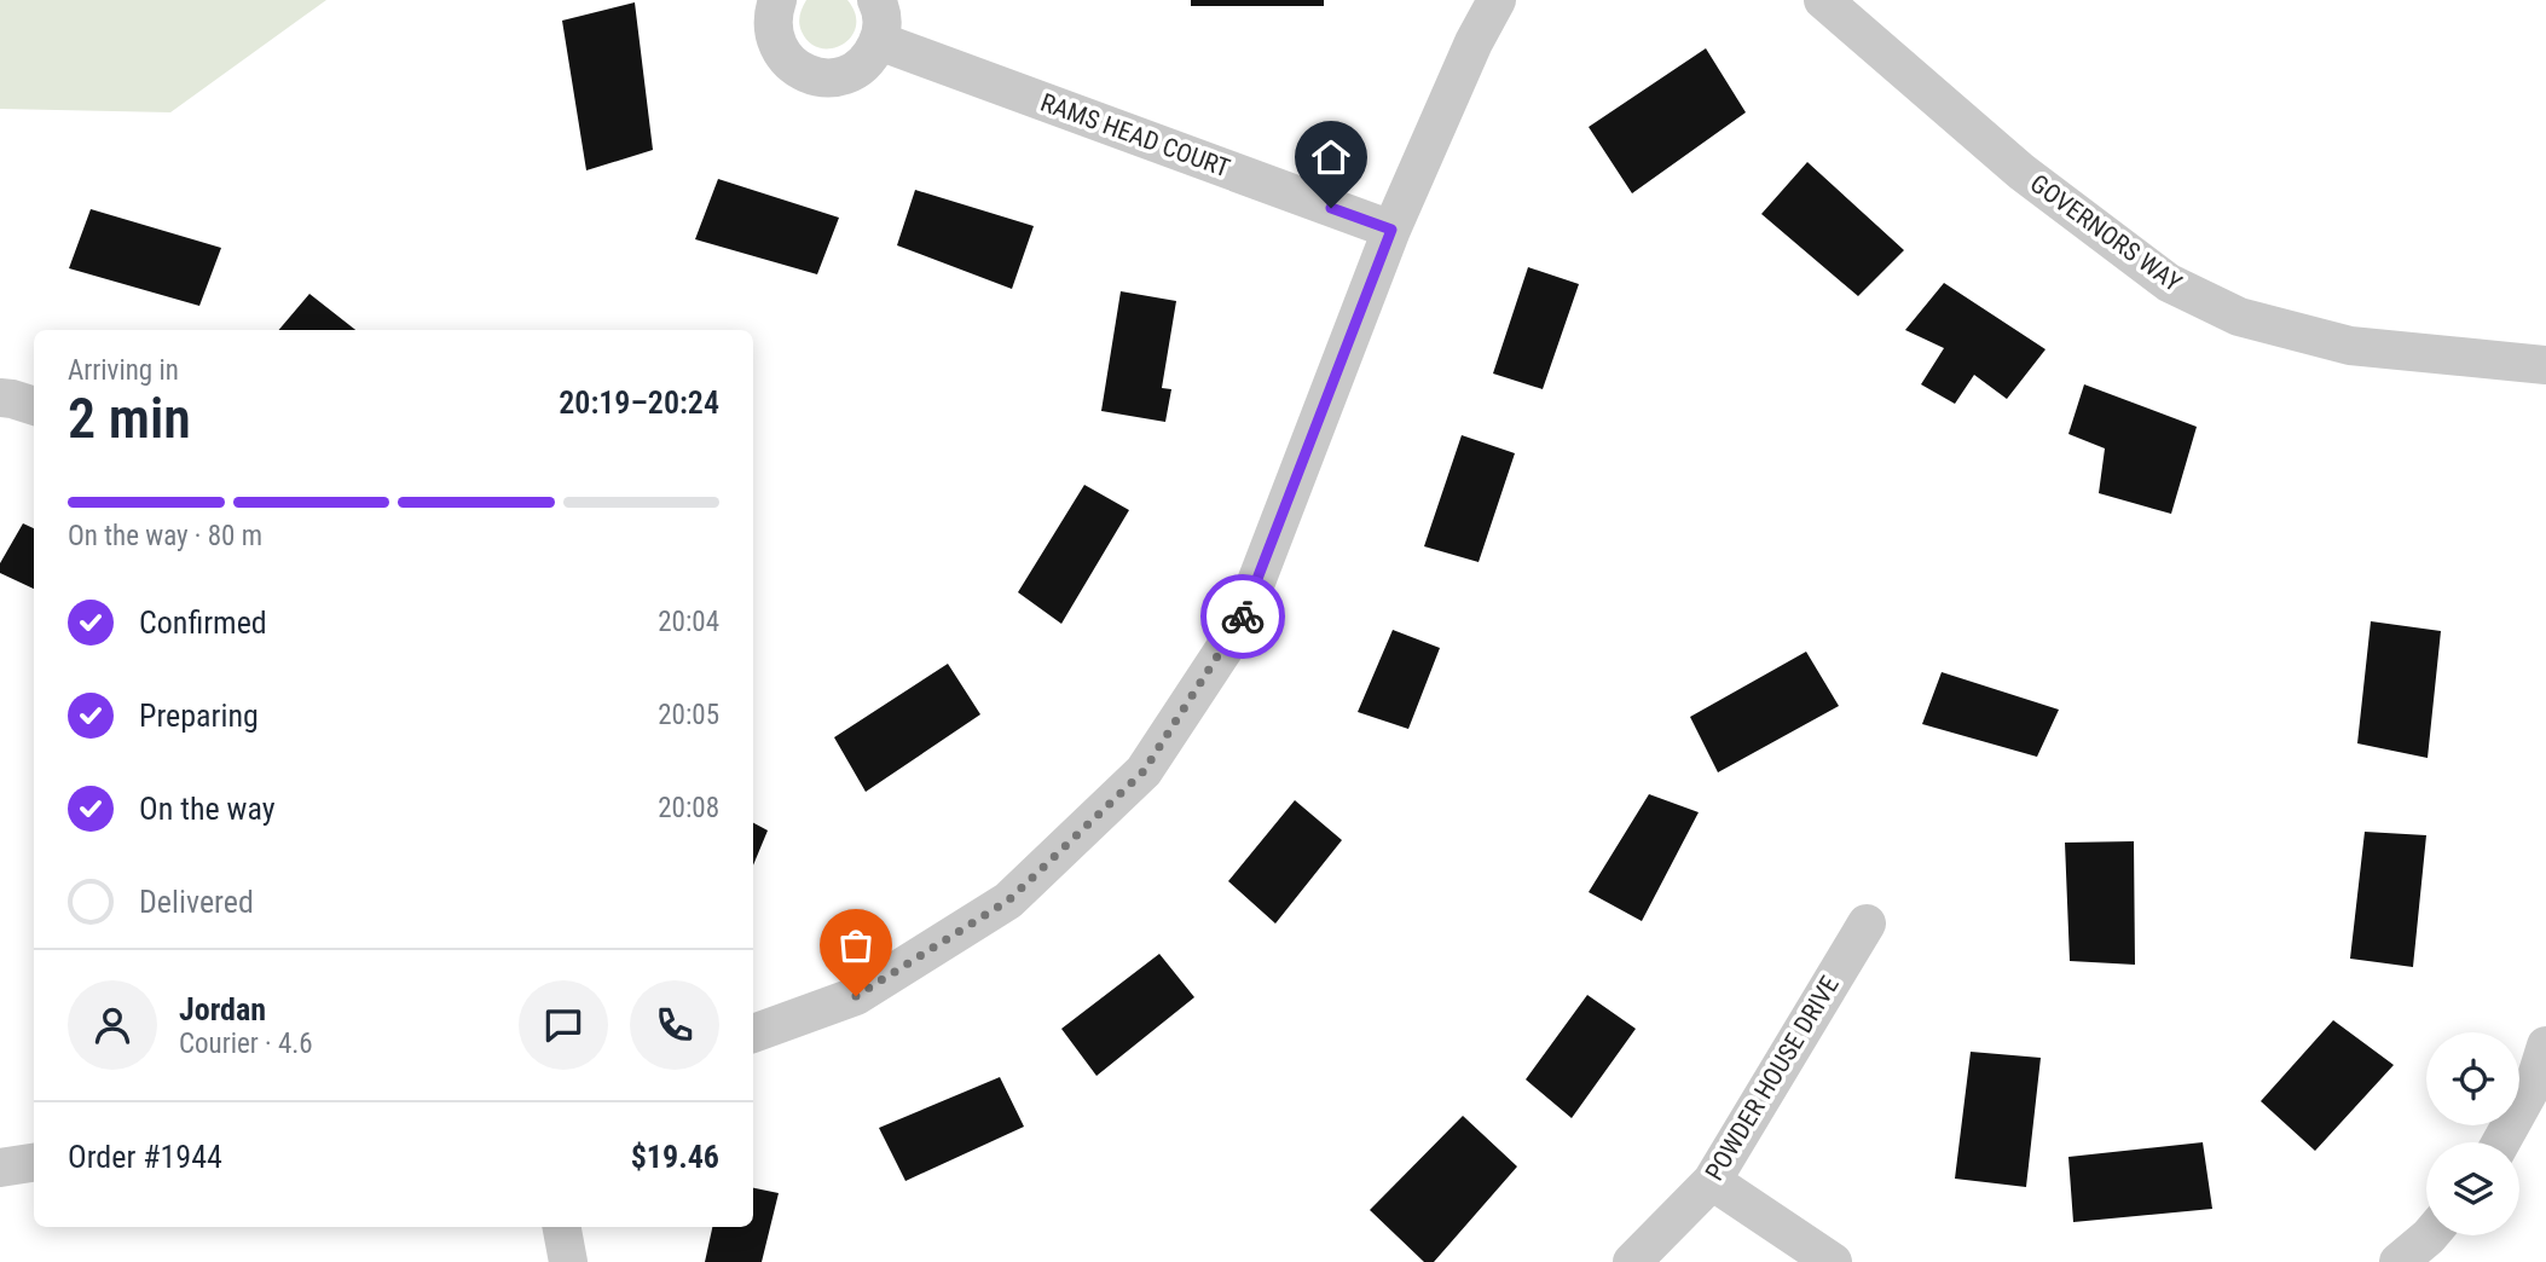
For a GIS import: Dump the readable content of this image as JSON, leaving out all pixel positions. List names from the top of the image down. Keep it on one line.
{"streets":{"street":["RAMS HEAD COURT","GOVERNORS WAY","POWDER HOUSE DRIVE"]},"page":{"heading":["2 min","Arriving in","20:19–20:24"],"panel":["Jordan","Courier · 4.6","Order #1944","$19.46"],"bar":"On the way · 80 m","list":[["Confirmed","20:04"],["Preparing","20:05"],["On the way","20:08"],"Delivered"]}}
